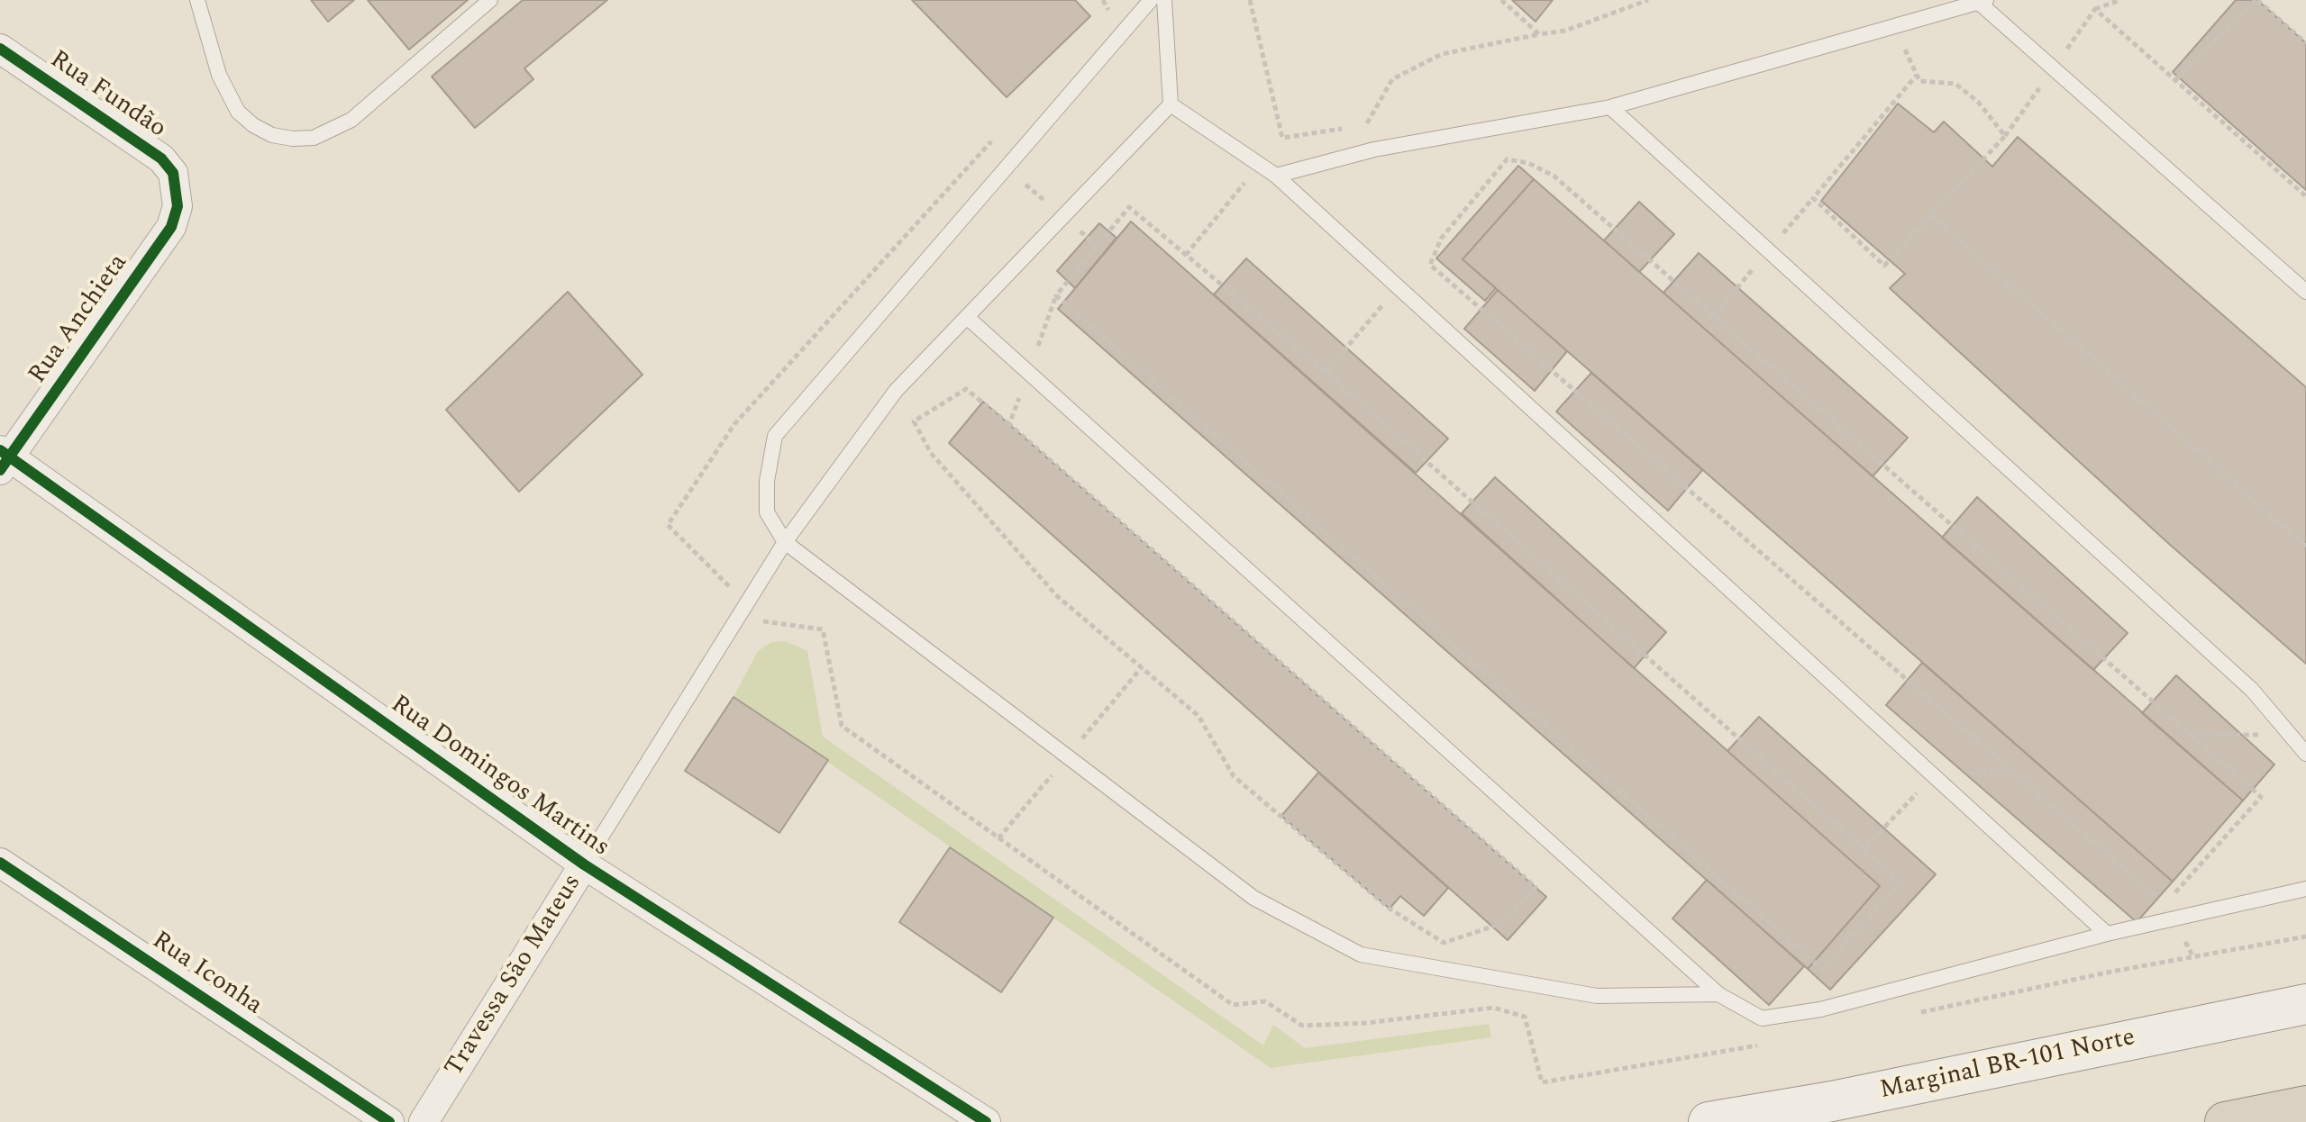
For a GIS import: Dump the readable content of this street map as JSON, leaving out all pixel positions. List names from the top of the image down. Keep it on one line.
{"streets":{"main road":["Marginal BR-101 Norte"],"street":["Rua Fundão","Rua Anchieta","Rua Domingos Martins","Rua Iconha","Travessa São Mateus"]},"crossings":[["Rua Fundão","Rua Anchieta"],["Rua Anchieta","Rua Domingos Martins"],["Rua Domingos Martins","Travessa São Mateus"]]}
